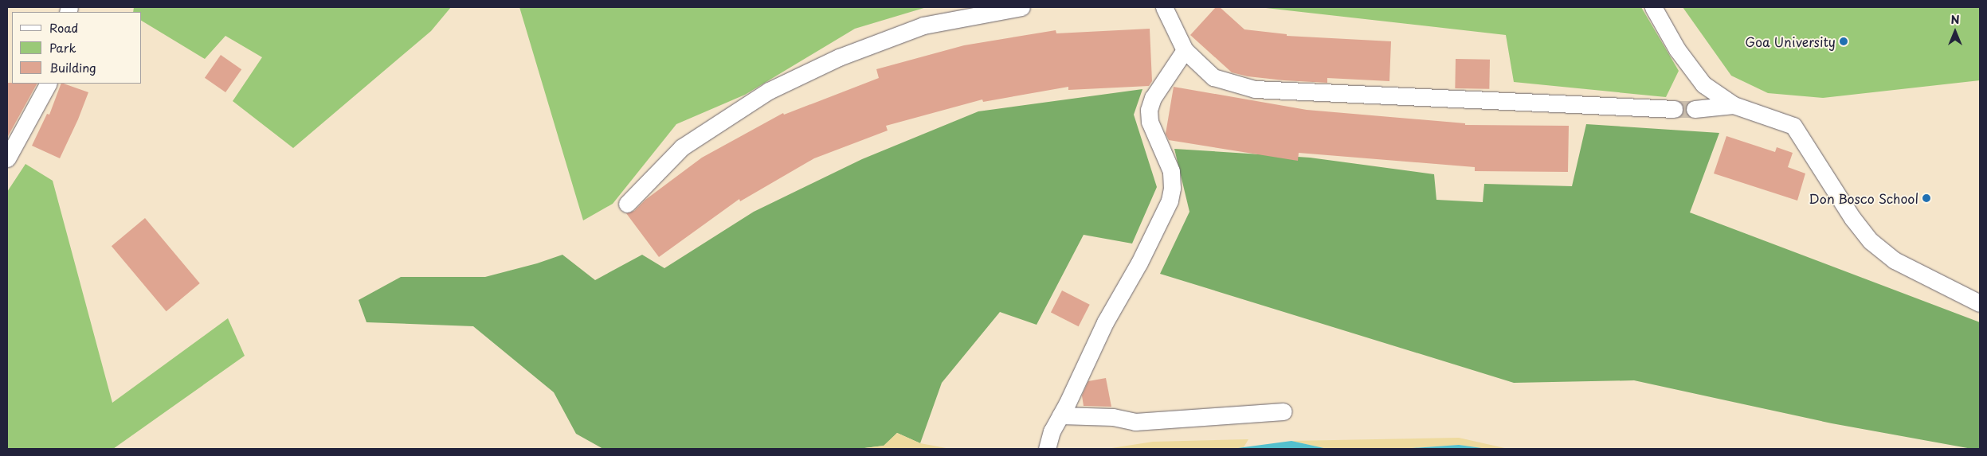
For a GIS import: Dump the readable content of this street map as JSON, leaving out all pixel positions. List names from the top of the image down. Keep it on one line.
{"places":["Goa University","Don Bosco School"],"legend":["Road","Park","Building"],"north":"top"}
